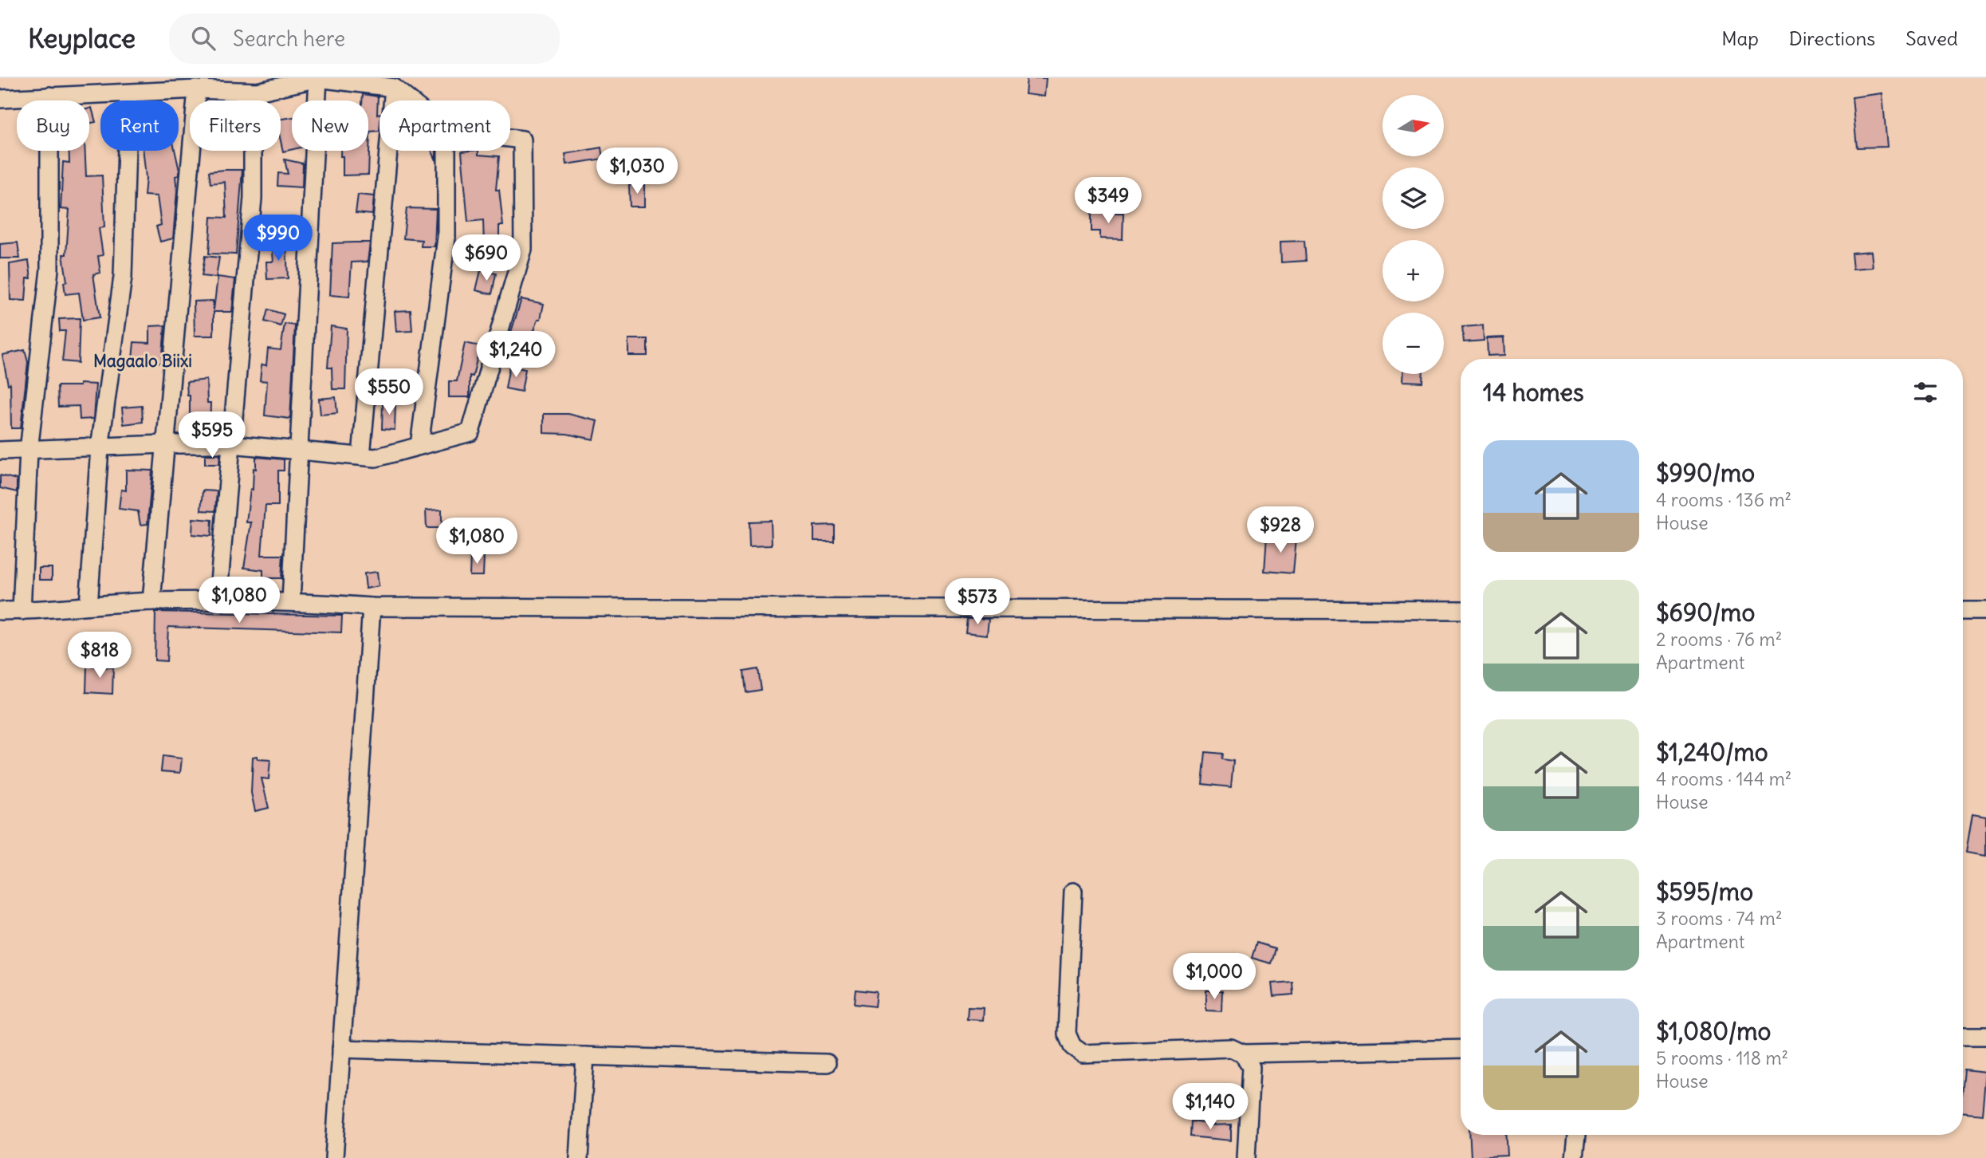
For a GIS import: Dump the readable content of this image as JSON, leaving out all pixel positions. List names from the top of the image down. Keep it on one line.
{"districts":["Magaalo Biixi"],"north":"right","page":{"header":"Keyplace","search":"Search here","nav":["Map","Directions","Saved"],"map_buttons":["+","−"],"chip":["Buy","Rent","Filters","New","Apartment"],"price":["$1,030","$349","$990","$690","$1,240","$550","$595","$928","$1,080","$1,080","$573","$818","$1,000","$1,140"],"heading":"14 homes","list":[{"name":"$990/mo","note":"4 rooms · 136 m² · House"},{"name":"$690/mo","note":"2 rooms · 76 m² · Apartment"},{"name":"$1,240/mo","note":"4 rooms · 144 m² · House"},{"name":"$595/mo","note":"3 rooms · 74 m² · Apartment"},{"name":"$1,080/mo","note":"5 rooms · 118 m² · House"}]}}
